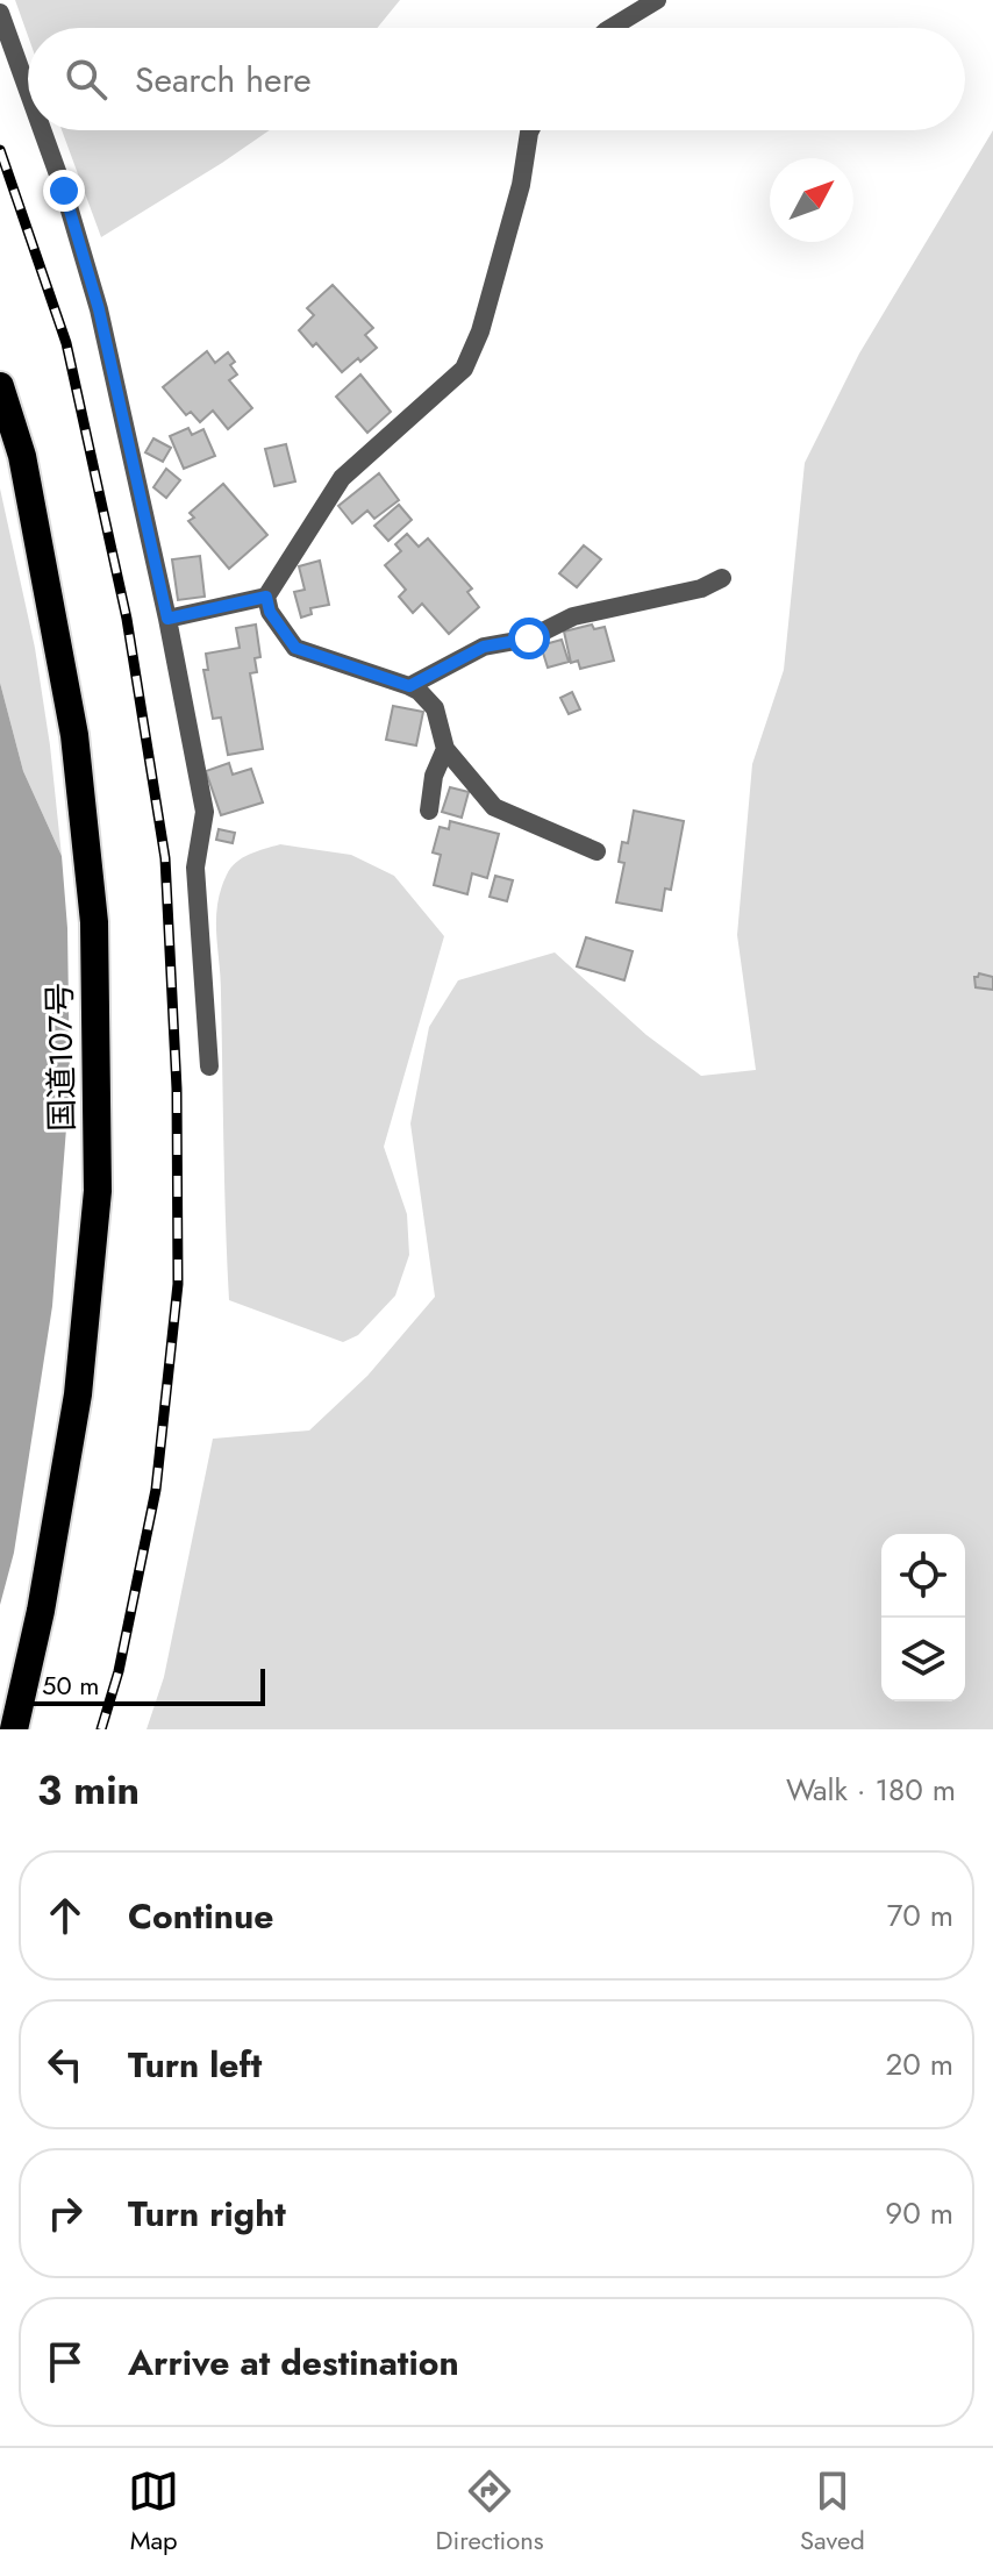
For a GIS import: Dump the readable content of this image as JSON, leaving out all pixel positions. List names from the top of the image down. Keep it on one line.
{"streets":{"highway":["国道107号"]},"scale_bar":"50 m","north":"top right","page":{"search":"Search here","scale":"50 m","heading":["3 min","Walk · 180 m"],"list":[["Continue","70 m"],["Turn left","20 m"],["Turn right","90 m"],"Arrive at destination"],"nav":["Map","Directions","Saved"]}}
